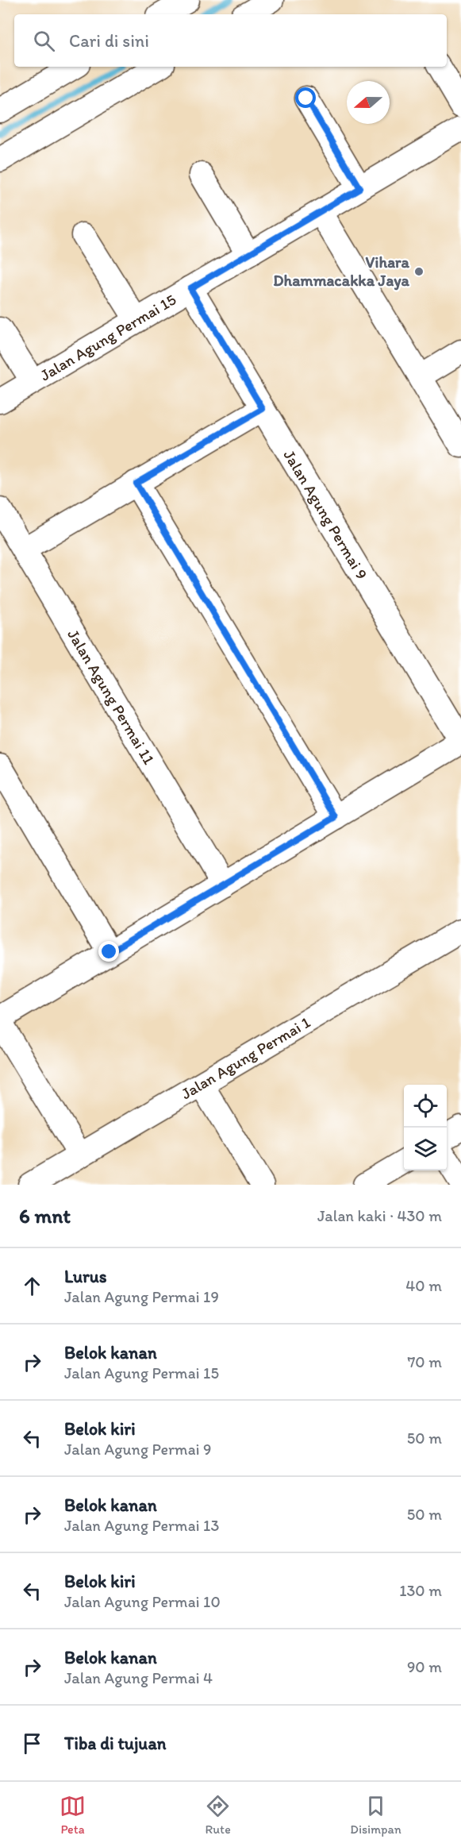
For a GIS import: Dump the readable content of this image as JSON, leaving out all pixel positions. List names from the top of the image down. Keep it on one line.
{"streets":{"street":["Jalan Agung Permai 15","Jalan Agung Permai 9","Jalan Agung Permai 11","Jalan Agung Permai 1"]},"crossings":[["Jalan Agung Permai 15","Jalan Agung Permai 9"]],"places":["Vihara Dhammacakka Jaya"],"north":"left","page":{"search":"Cari di sini","heading":["6 mnt","Jalan kaki · 430 m"],"list":[["Lurus","Jalan Agung Permai 19","40 m"],["Belok kanan","Jalan Agung Permai 15","70 m"],["Belok kiri","Jalan Agung Permai 9","50 m"],["Belok kanan","Jalan Agung Permai 13","50 m"],["Belok kiri","Jalan Agung Permai 10","130 m"],["Belok kanan","Jalan Agung Permai 4","90 m"],"Tiba di tujuan"],"nav":["Peta","Rute","Disimpan"]}}
